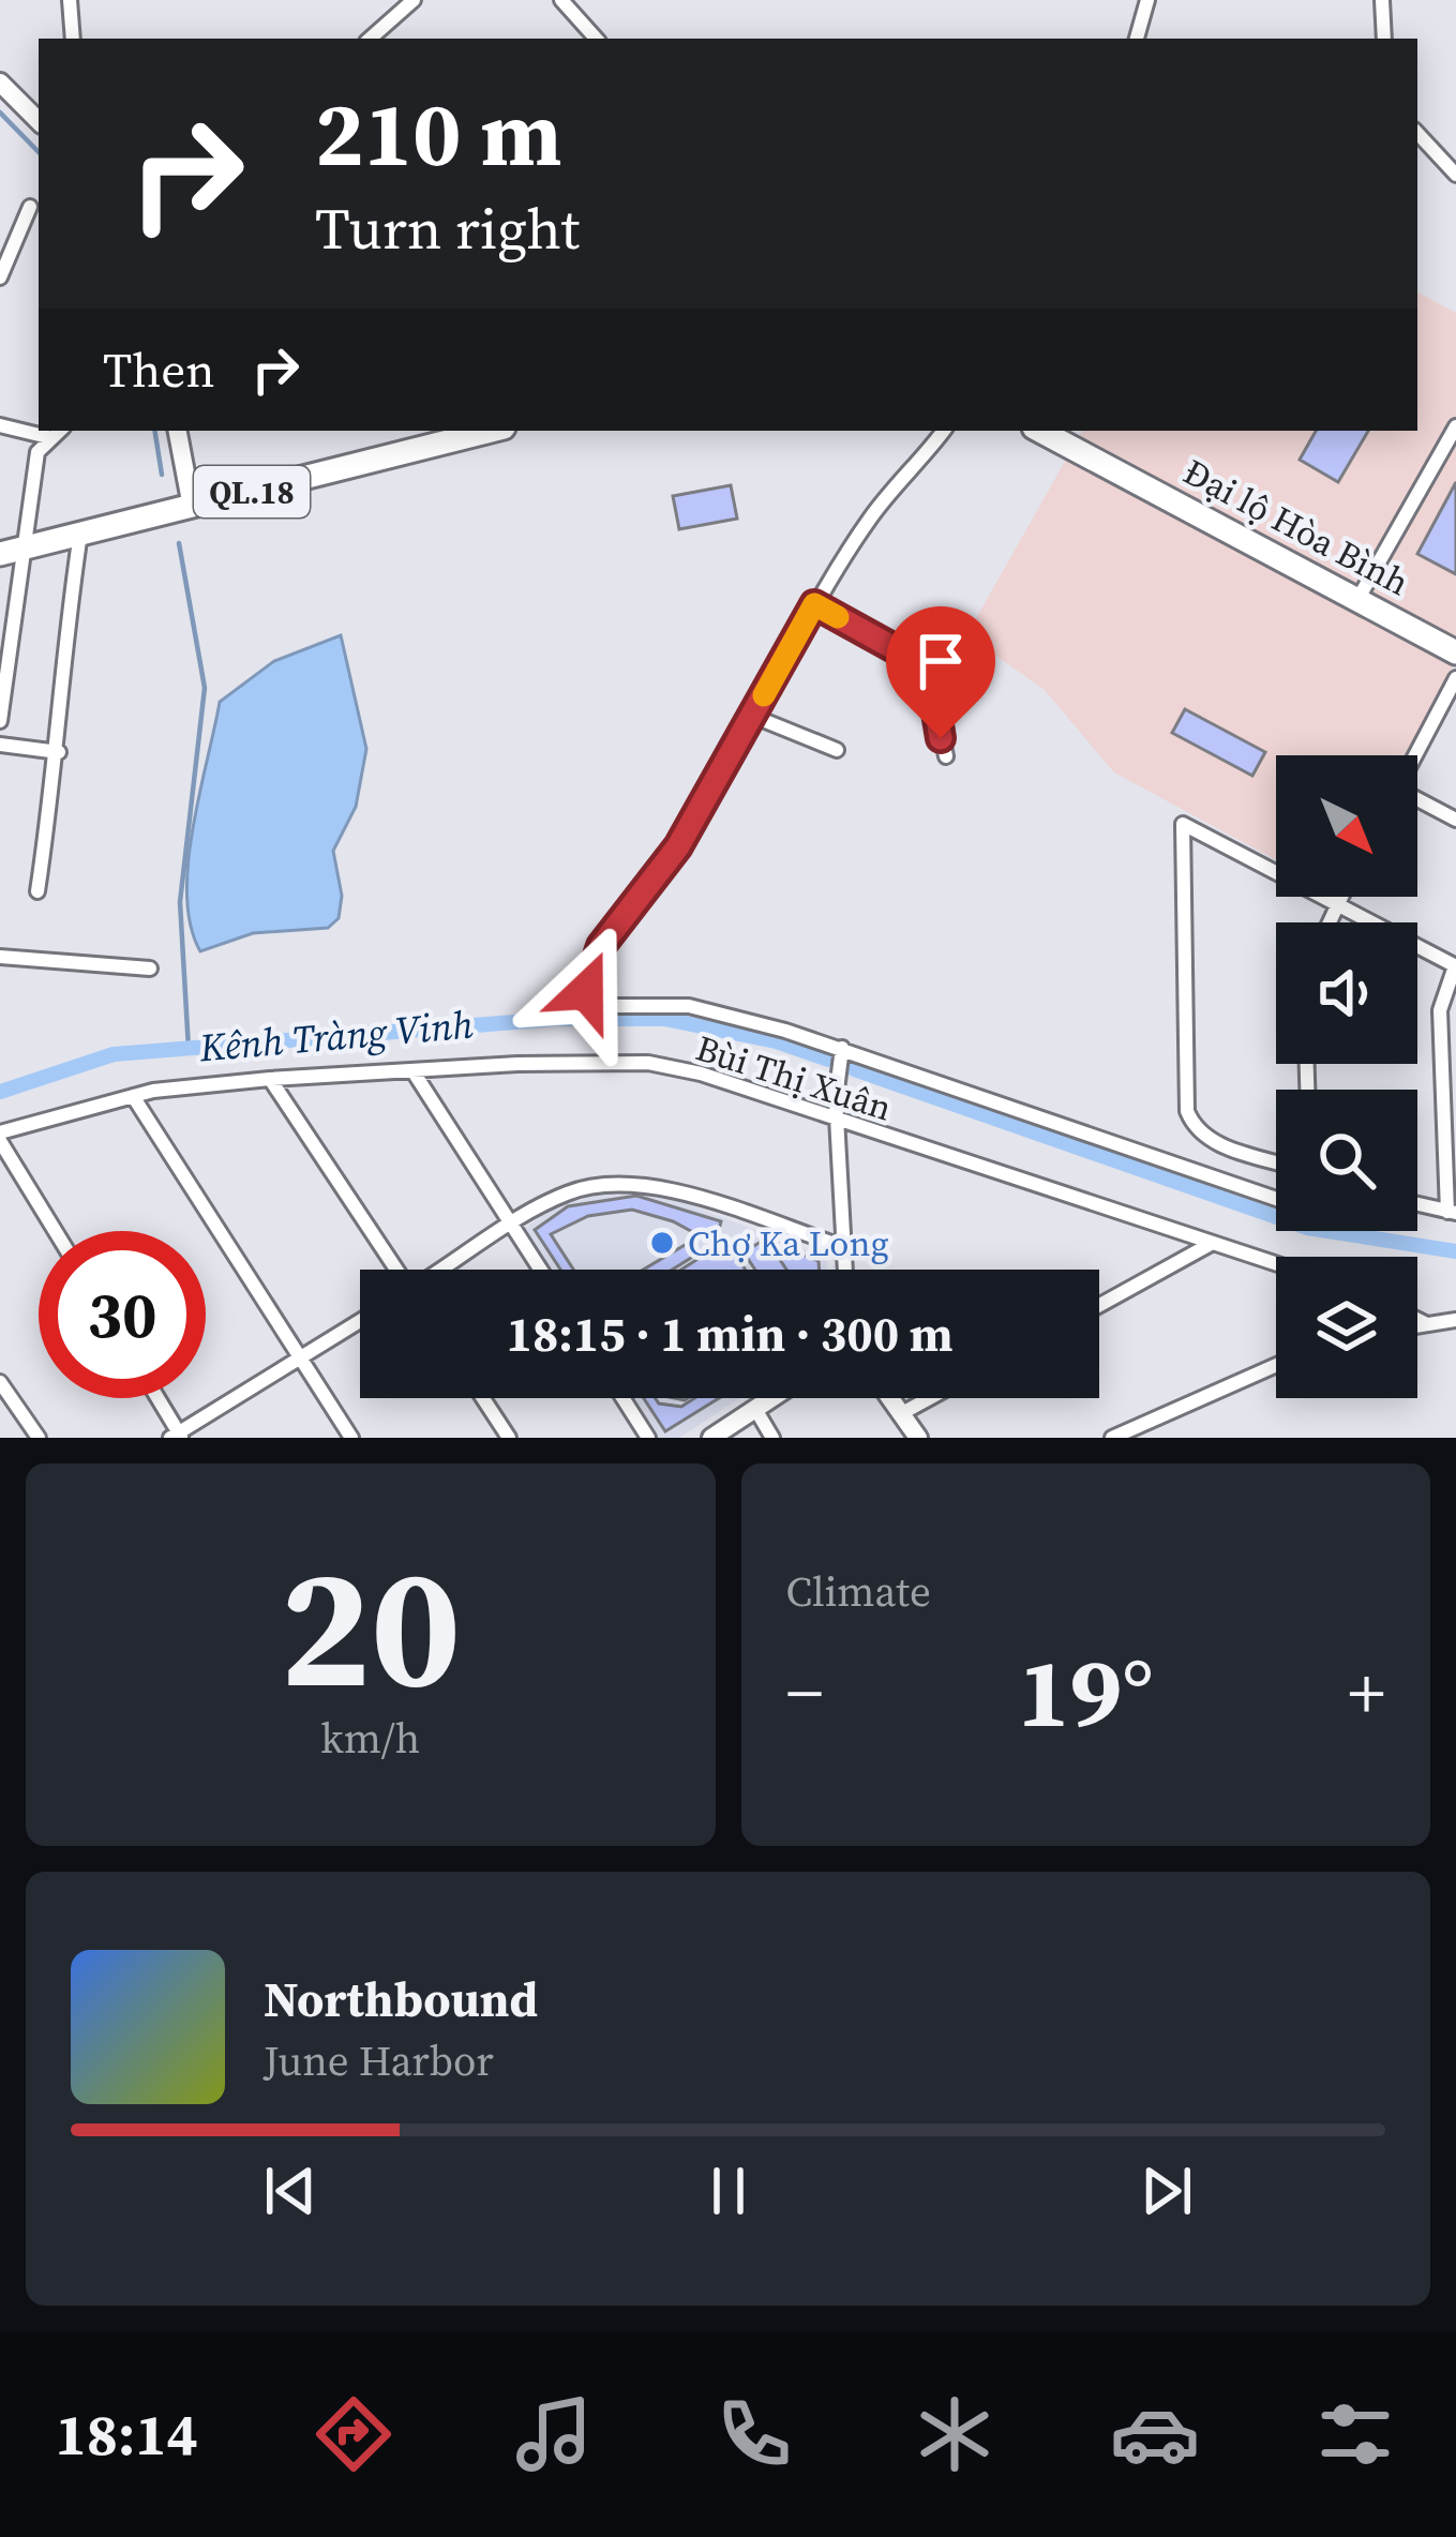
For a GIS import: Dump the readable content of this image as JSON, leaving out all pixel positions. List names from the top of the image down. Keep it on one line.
{"streets":{"highway":["QL.18","Đại lộ Hòa Bình"],"street":["Bùi Thị Xuân"]},"water":["Kênh Tràng Vinh"],"places":["Chợ Ka Long"],"north":"bottom right","page":{"turn":["210 m","Turn right"],"then":"Then","limit":"30","trip":"18:15 · 1 min · 300 m","tile":[["20","km/h"],"Climate"],"heat":["−","19°","+"],"song":["Northbound","June Harbor"],"tabs":"18:14"}}
